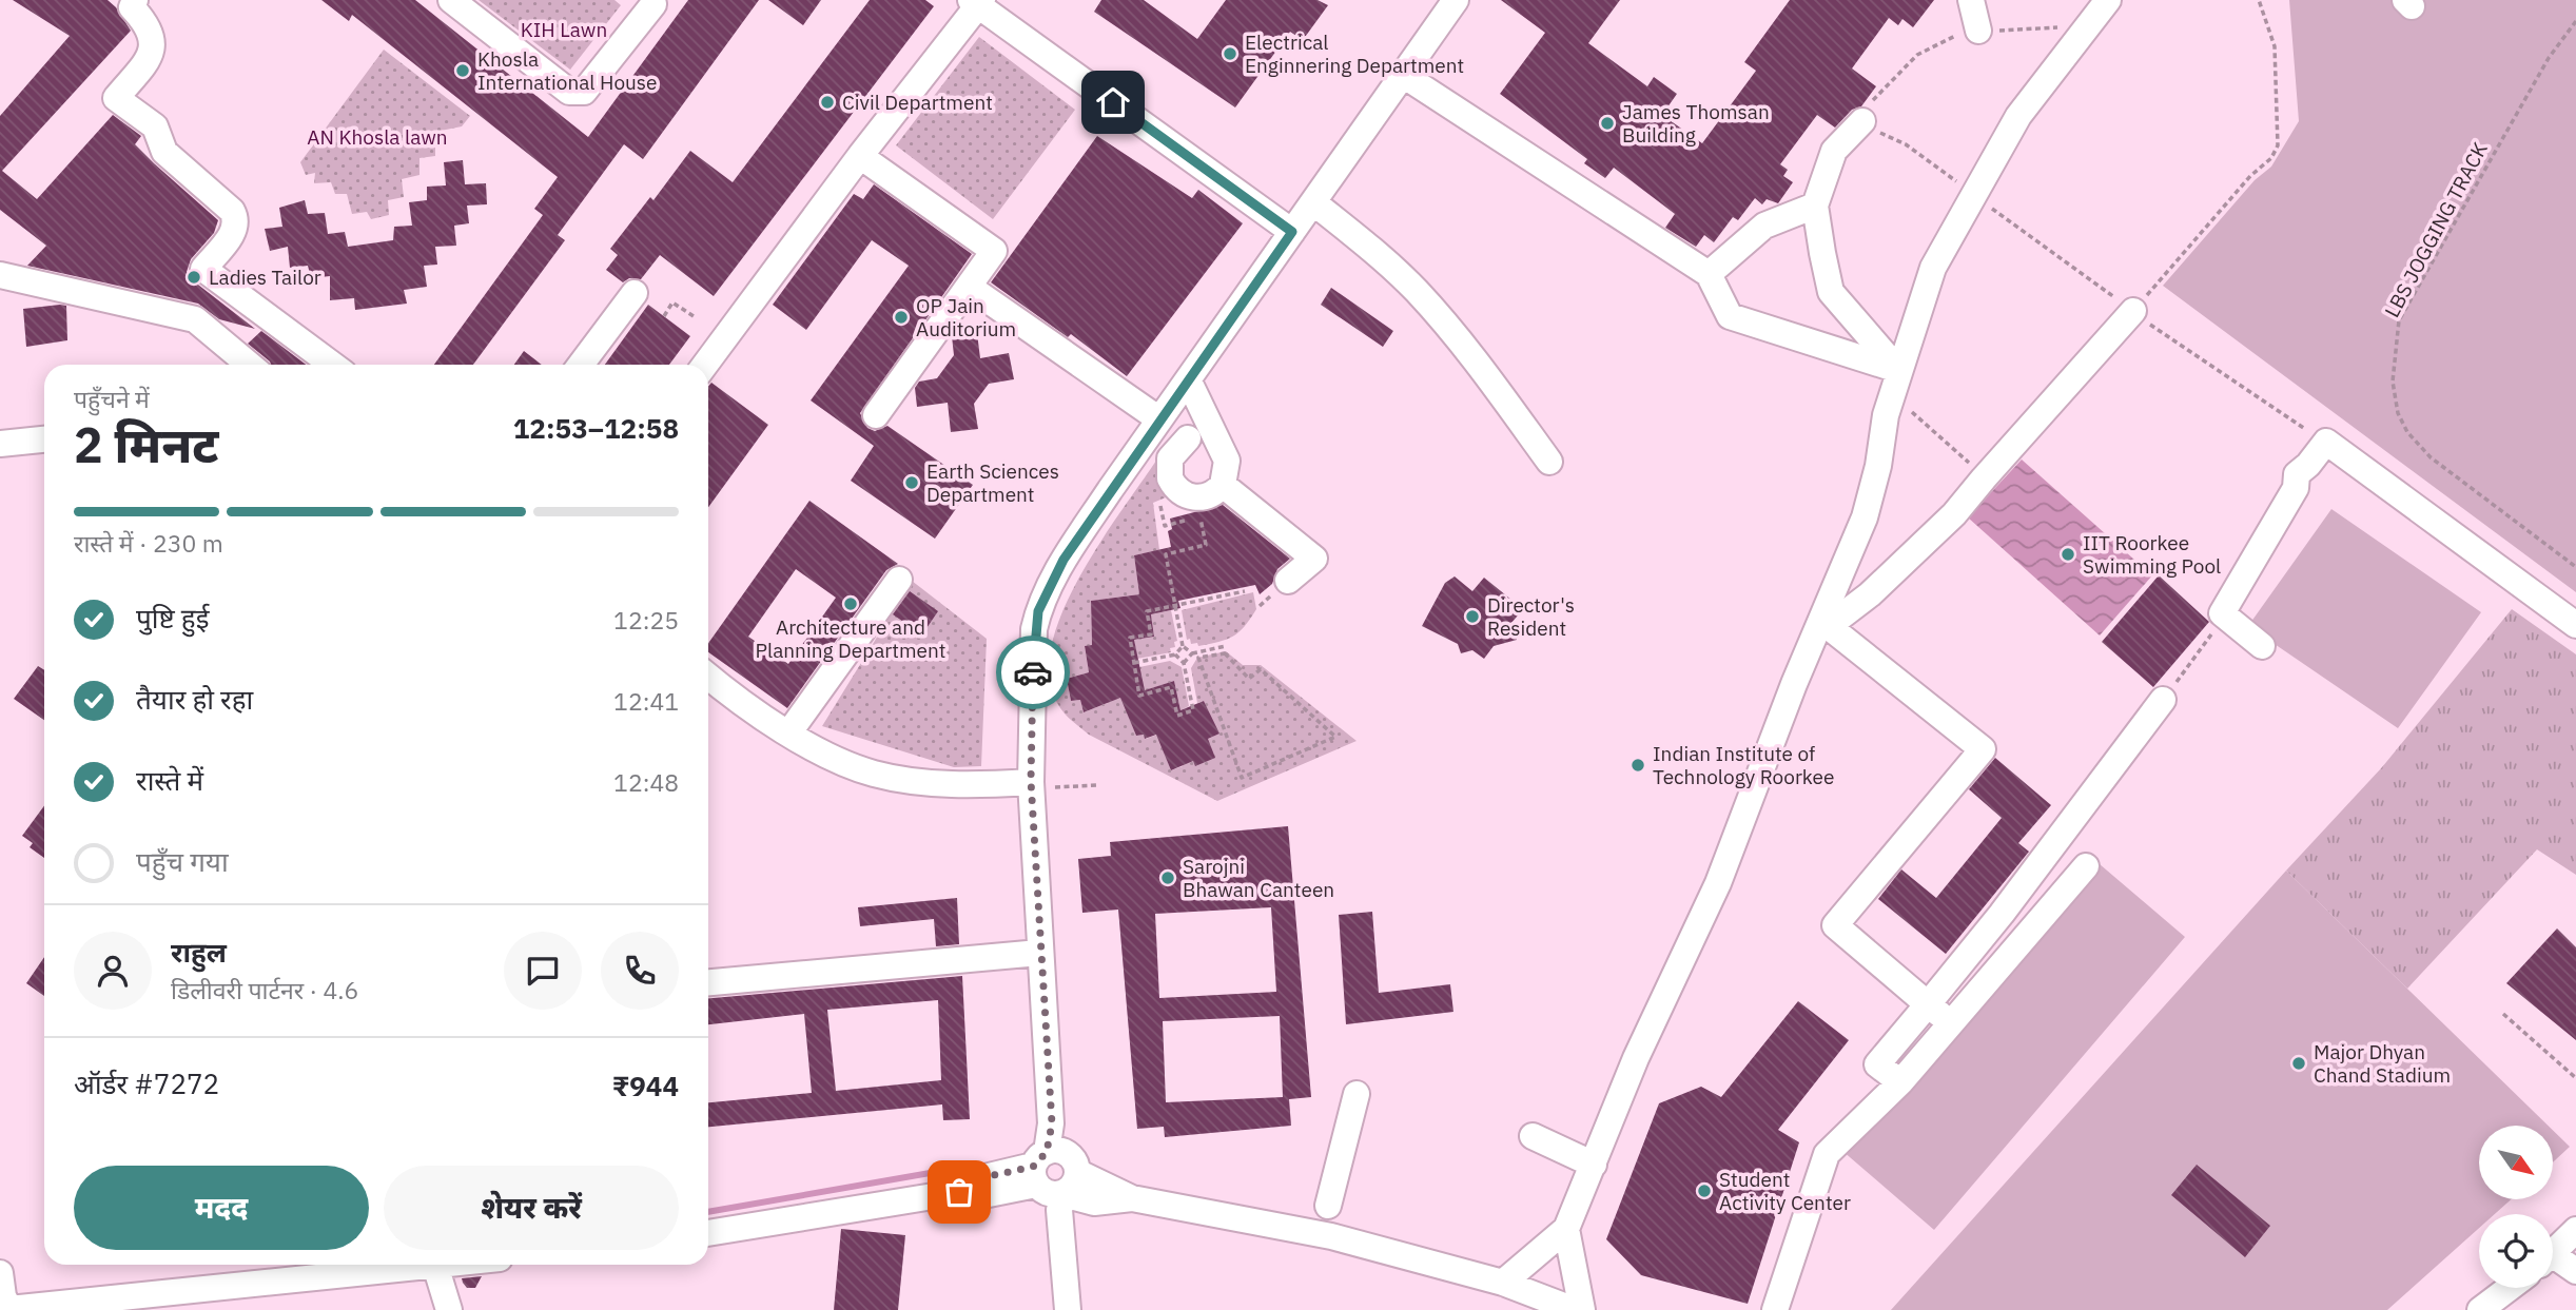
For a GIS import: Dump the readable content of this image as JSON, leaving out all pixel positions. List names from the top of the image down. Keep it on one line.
{"streets":{"path":["LBS JOGGING TRACK"]},"parks":["KIH Lawn","AN Khosla lawn"],"places":["Electrical Enginnering Department","Khosla International House","Civil Department","James Thomsan Building","Ladies Tailor","OP Jain Auditorium","Earth Sciences Department","IIT Roorkee Swimming Pool","Architecture and Planning Department","Director's Resident","Indian Institute of Technology Roorkee","Sarojni Bhawan Canteen","Major Dhyan Chand Stadium","Student Activity Center"],"north":"bottom right","page":{"heading":["2 मिनट","पहुँचने में","12:53–12:58"],"panel":["राहुल","डिलीवरी पार्टनर · 4.6","ऑर्डर #7272","₹944"],"bar":"रास्ते में · 230 m","list":[["पुष्टि हुई","12:25"],["तैयार हो रहा","12:41"],["रास्ते में","12:48"],"पहुँच गया"],"buttons":["मदद","शेयर करें"]}}
